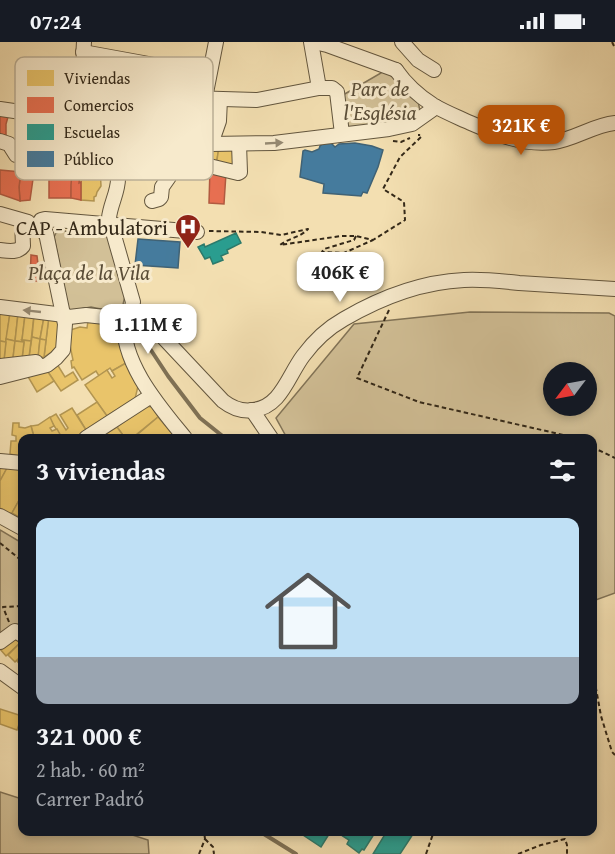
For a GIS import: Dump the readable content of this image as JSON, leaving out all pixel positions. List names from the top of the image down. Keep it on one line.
{"parks":["Parc de l'Església","Plaça de la Vila"],"places":{"hospital":["CAP - Ambulatori"]},"legend":["Viviendas","Comercios","Escuelas","Público"],"north":"bottom left","page":{"status":"07:24","price":["321K €","406K €","1.11M €"],"heading":"3 viviendas","list":[{"name":"321 000 €","note":"2 hab. · 60 m² · Carrer Padró"}]}}
